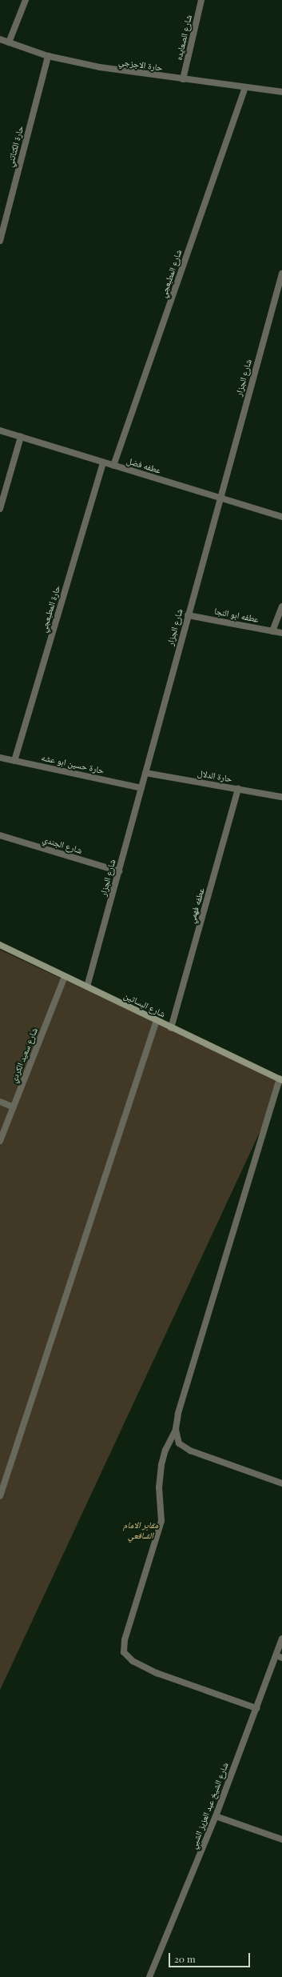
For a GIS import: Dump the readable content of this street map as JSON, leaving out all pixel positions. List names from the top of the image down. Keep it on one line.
{"streets":{"street":["شارع الصعايده","حارة الاجزجي","حارة الكتاتني","شارع المطبعجي","شارع الجزار","عطفه فضل","حارة المطبعجي","عطفه ابو النجا","حارة حسين ابو عشه","حارة الدلال","شارع الجندي","عطفه فهمي","شارع البساتين","شارع سعيد الكردي","شارع الشيخ عبد العزيز الشبي"]},"crossings":[["شارع الصعايده","حارة الاجزجي"],["حارة الاجزجي","حارة الكتاتني"],["حارة الاجزجي","شارع المطبعجي"],["شارع المطبعجي","عطفه فضل"],["شارع الجزار","عطفه فضل"],["شارع الجزار","عطفه ابو النجا"],["شارع الجزار","حارة حسين ابو عشه"],["شارع الجزار","حارة الدلال"],["شارع الجزار","شارع الجندي"],["شارع الجزار","شارع البساتين"],["عطفه فضل","حارة المطبعجي"],["حارة المطبعجي","حارة حسين ابو عشه"],["حارة الدلال","عطفه فهمي"],["عطفه فهمي","شارع البساتين"],["شارع البساتين","شارع سعيد الكردي"]],"parks":["مقابر الامام الشافعي"],"scale_bar":"20 m"}
